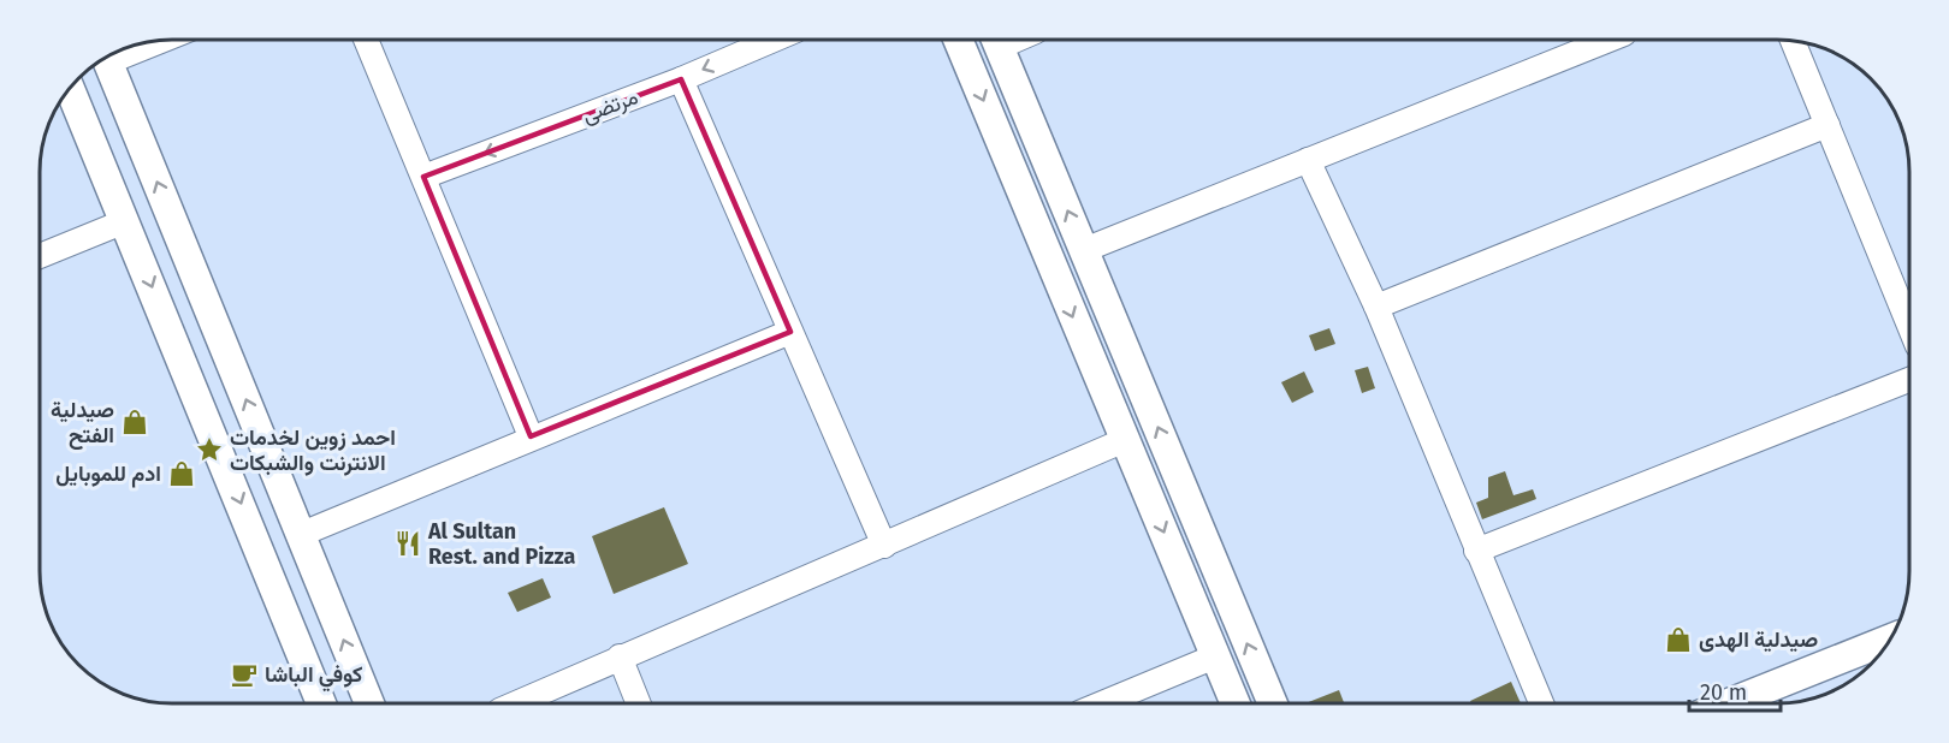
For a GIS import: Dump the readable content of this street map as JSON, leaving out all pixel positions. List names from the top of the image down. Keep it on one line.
{"streets":{"street":["مرتضى"]},"one_way":["مرتضى"],"places":{"shop":["صيدلية الفتح","ادم للموبايل","صيدلية الهدى"],"place":["احمد زوين لخدمات الانترنت والشبكات"],"restaurant":["Al Sultan Rest. and Pizza"],"cafe":["كوفي الباشا"]},"scale_bar":"20 m"}
